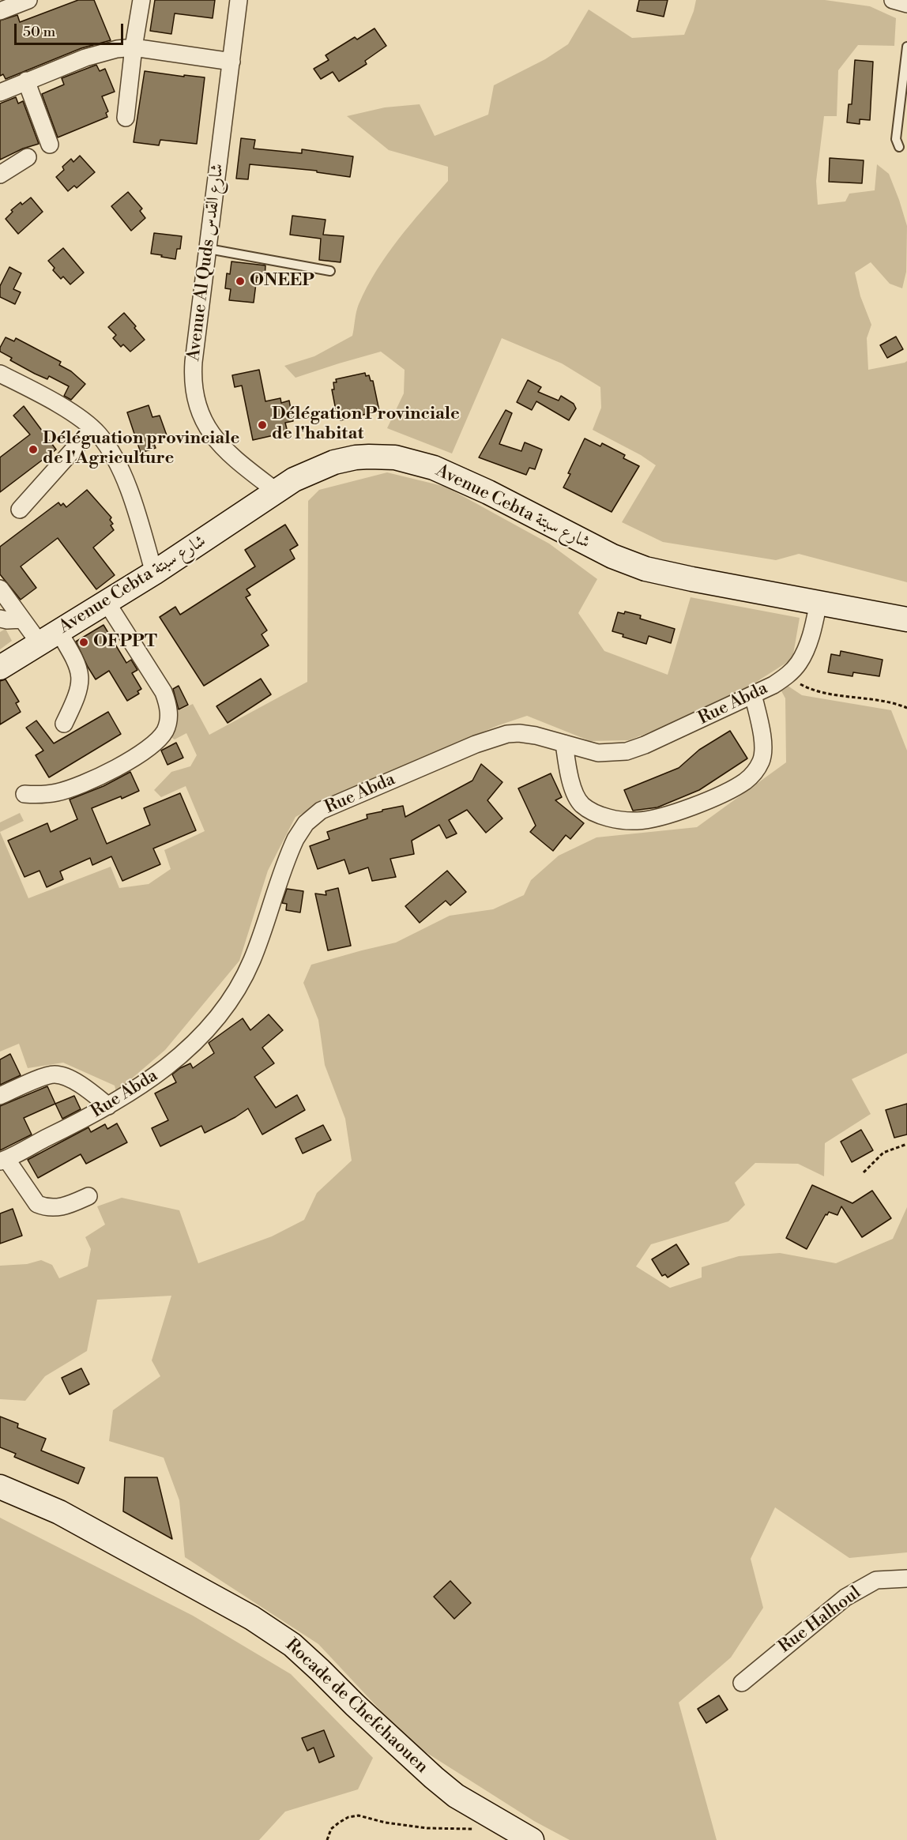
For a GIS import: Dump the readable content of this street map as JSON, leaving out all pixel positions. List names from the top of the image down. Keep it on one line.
{"streets":{"street":["Avenue Al Quds شارع القدس","Avenue Cebta شارع سبتة","Rue Abda","Rue Halhoul","Rocade de Chefchaouen"]},"crossings":[["Avenue Al Quds شارع القدس","Avenue Cebta شارع سبتة"],["Avenue Cebta شارع سبتة","Rue Abda"]],"places":["ONEEP","Délégation Provinciale de l'habitat","Déléguation provinciale de l'Agriculture","OFPPT"],"scale_bar":"50 m"}
